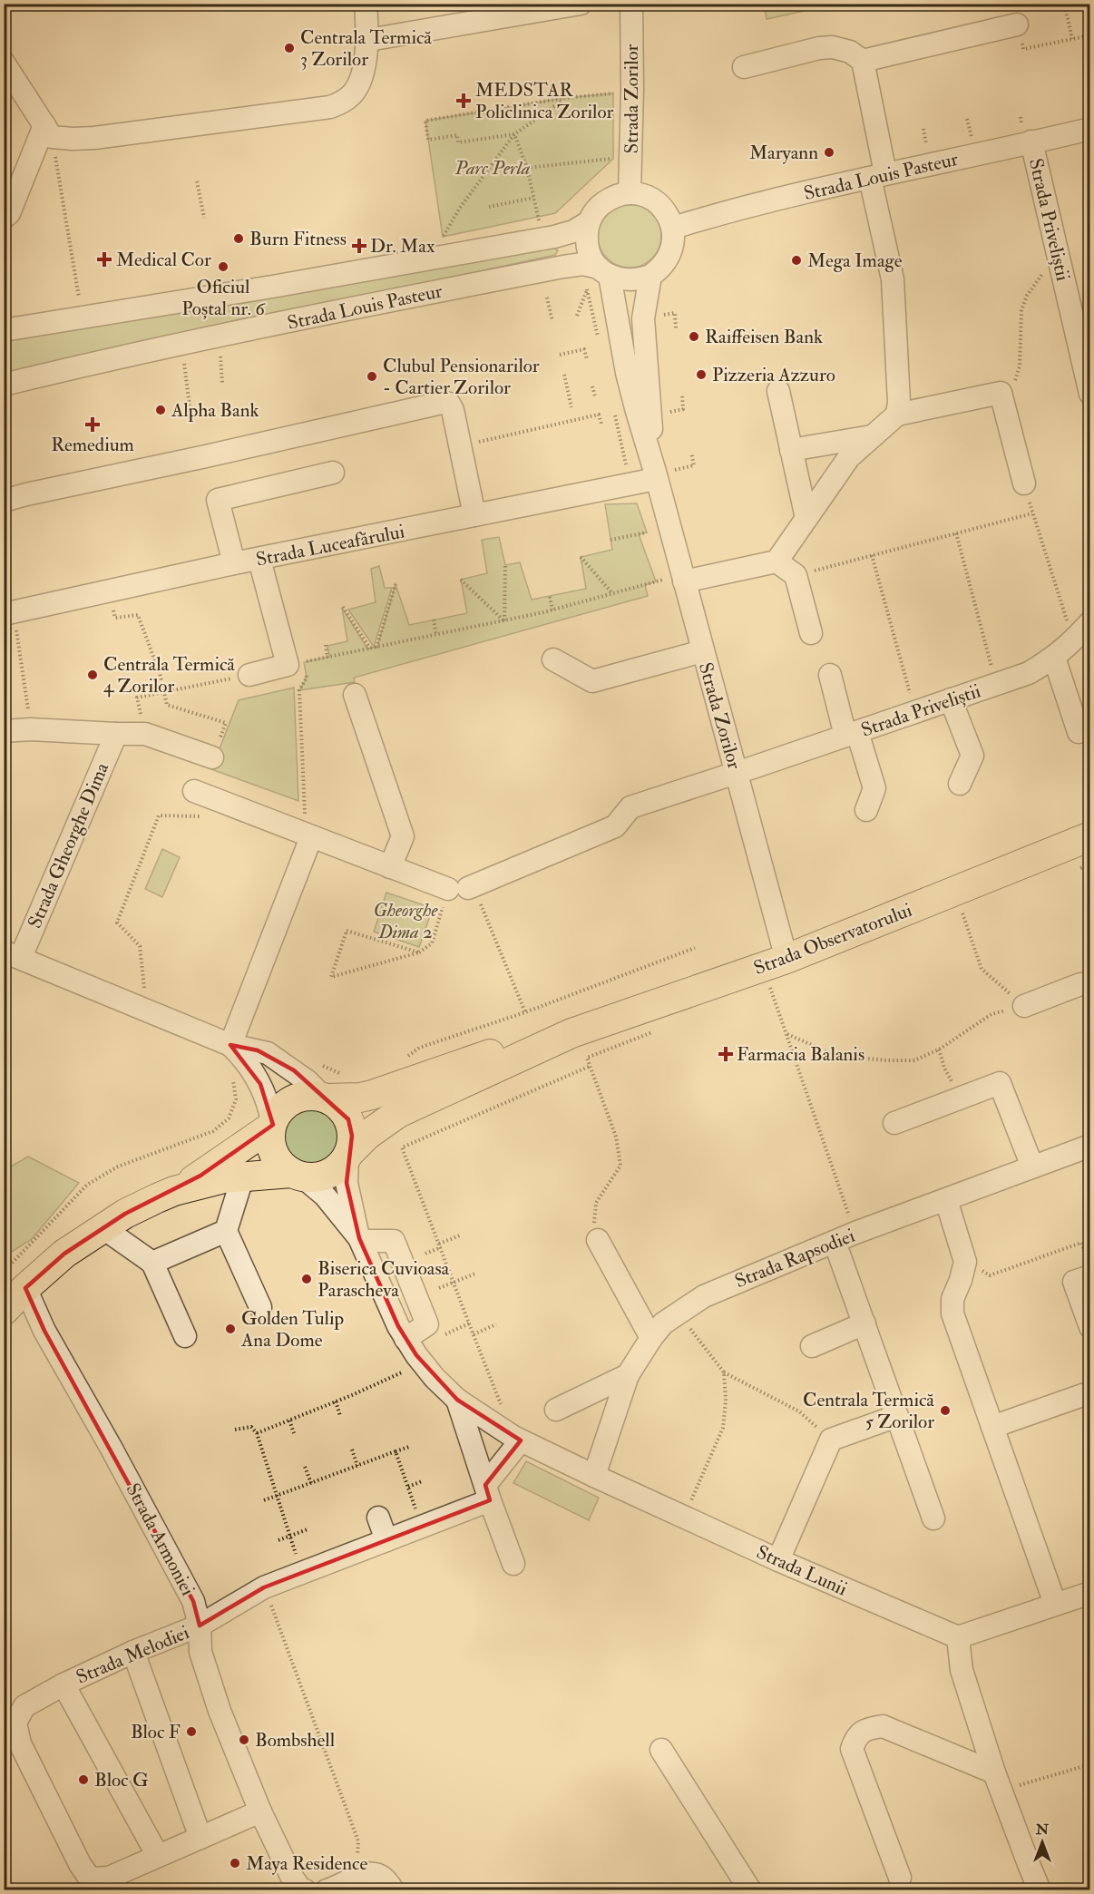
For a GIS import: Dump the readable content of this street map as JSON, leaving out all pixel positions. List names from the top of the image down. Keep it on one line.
{"streets":{"main road":["Strada Observatorului"],"street":["Strada Zorilor","Strada Louis Pasteur","Strada Priveliștii","Strada Luceafărului","Strada Gheorghe Dima","Strada Rapsodiei","Strada Armoniei","Strada Lunii","Strada Melodiei"]},"crossings":[["Strada Zorilor","Strada Louis Pasteur"],["Strada Zorilor","Strada Priveliștii"],["Strada Zorilor","Strada Luceafărului"],["Strada Zorilor","Strada Observatorului"],["Strada Louis Pasteur","Strada Priveliștii"],["Strada Gheorghe Dima","Strada Observatorului"],["Strada Gheorghe Dima","Strada Lunii"],["Strada Observatorului","Strada Lunii"],["Strada Rapsodiei","Strada Lunii"],["Strada Armoniei","Strada Melodiei"]],"parks":["Parc Perla","Gheorghe Dima 2"],"places":{"other":["Centrala Termică 3 Zorilor","Maryann","Burn Fitness","Mega Image","Oficiul Poștal nr. 6","Raiffeisen Bank","Pizzeria Azzuro","Clubul Pensionarilor - Cartier Zorilor","Alpha Bank","Centrala Termică 4 Zorilor","Biserica Cuvioasa Parascheva","Golden Tulip Ana Dome","Centrala Termică 5 Zorilor","Bloc F","Bombshell","Bloc G","Maya Residence"],"health":["MEDSTAR Policlinica Zorilor","Dr. Max","Medical Cor","Remedium","Farmacia Balanis"]},"north":"top"}
